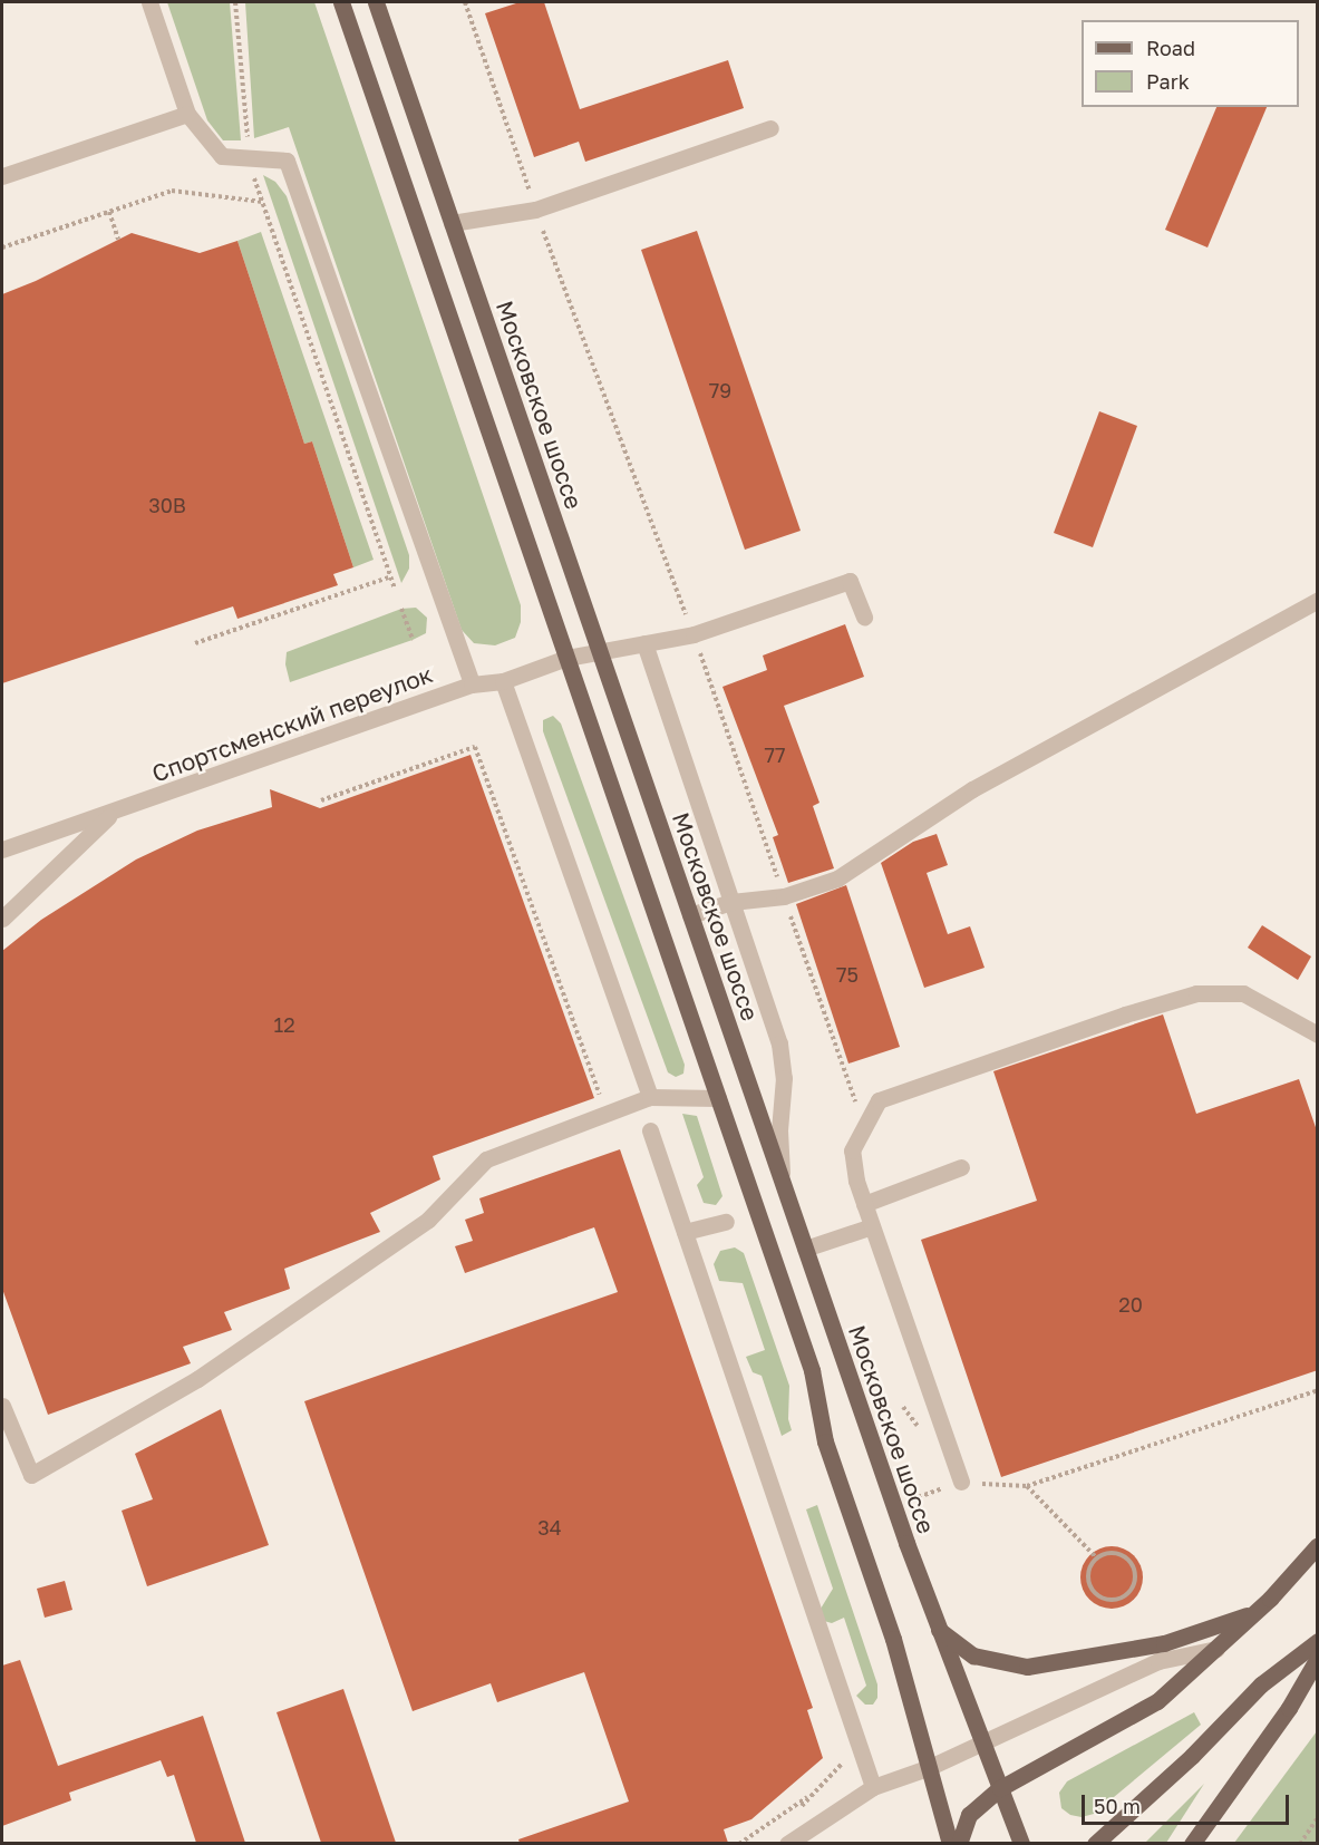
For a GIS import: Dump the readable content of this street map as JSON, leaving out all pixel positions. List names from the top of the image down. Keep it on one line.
{"streets":{"main road":["Московское шоссе"],"street":["Спортсменский переулок"]},"crossings":[["Московское шоссе","Спортсменский переулок"]],"house_numbers":["79","30В","77","75","12","20","34"],"legend":["Road","Park"],"scale_bar":"50 m"}
